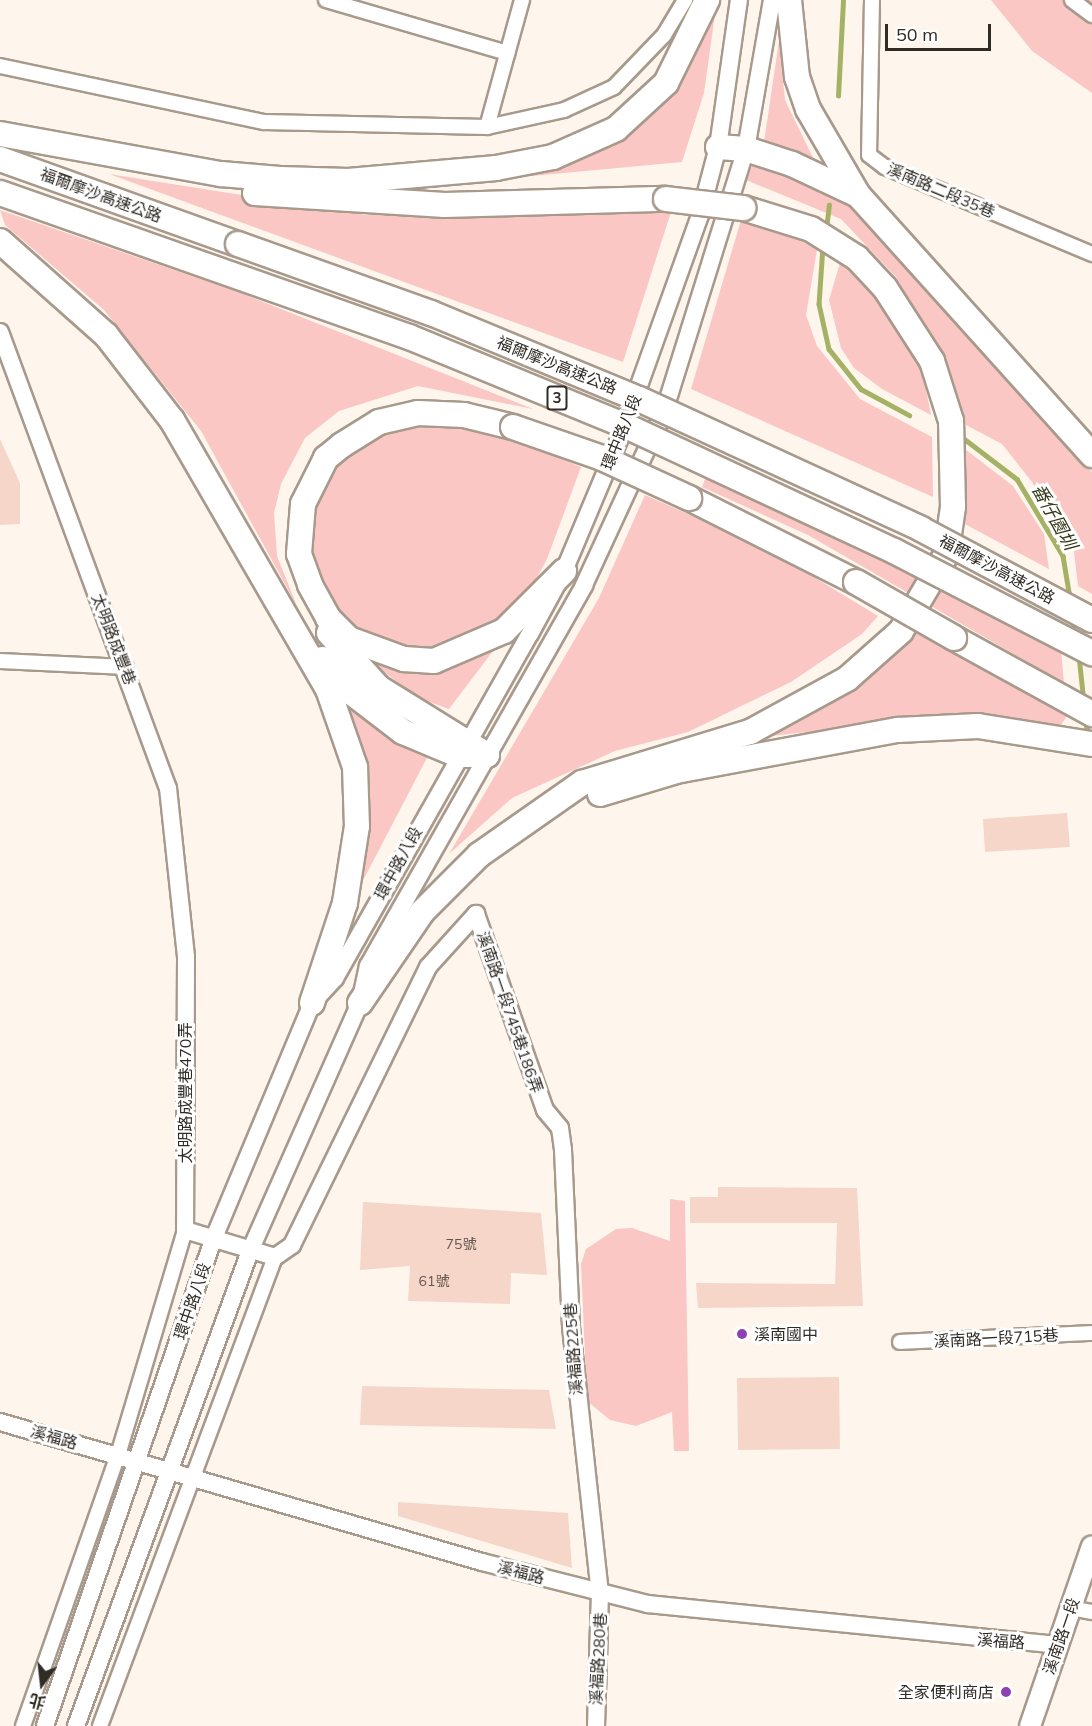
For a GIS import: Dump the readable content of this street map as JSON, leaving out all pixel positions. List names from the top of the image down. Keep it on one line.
{"streets":{"highway":["福爾摩沙高速公路","3"],"main road":["溪南路一段"],"street":["溪南路二段35巷","環中路八段","太明路成豐巷","溪南路一段745巷186弄","太明路成豐巷470弄","溪南路一段715巷","溪福路225巷","溪福路","溪福路280巷"]},"crossings":[["環中路八段","太明路成豐巷470弄"],["環中路八段","溪福路"],["太明路成豐巷","太明路成豐巷470弄"],["溪南路一段745巷186弄","溪福路225巷"],["溪福路225巷","溪福路"],["溪福路225巷","溪福路280巷"],["溪福路","溪南路一段"],["溪福路","溪福路280巷"]],"water":["番仔園圳"],"places":["溪南國中","全家便利商店"],"house_numbers":["75號","61號"],"scale_bar":"50 m","north":"bottom"}
